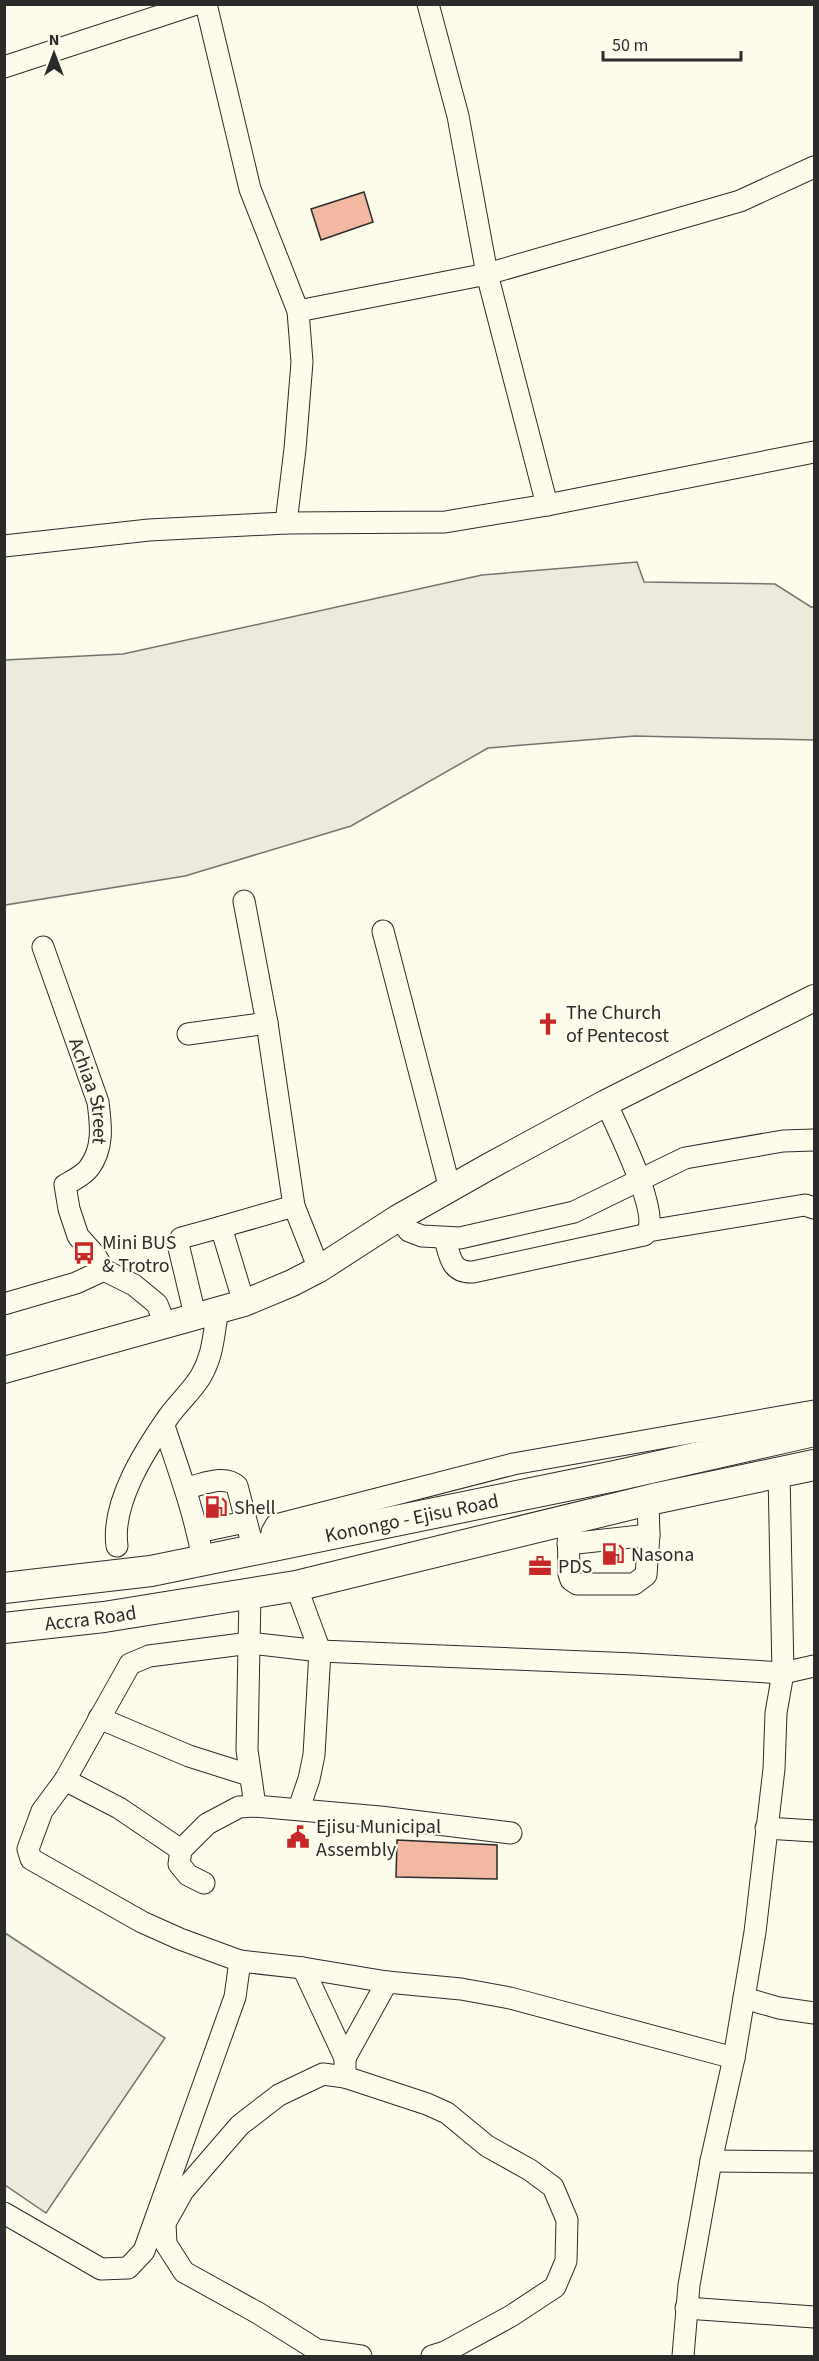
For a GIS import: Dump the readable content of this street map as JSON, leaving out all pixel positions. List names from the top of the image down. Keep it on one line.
{"streets":{"highway":["Konongo - Ejisu Road","Accra Road"],"street":["Achiaa Street"]},"crossings":[["Konongo - Ejisu Road","Accra Road"]],"places":{"church":["The Church of Pentecost"],"bus stop":["Mini BUS & Trotro"],"fuel station":["Shell","Nasona"],"office":["PDS"],"public building":["Ejisu Municipal Assembly"]},"scale_bar":"50 m","north":"top"}
